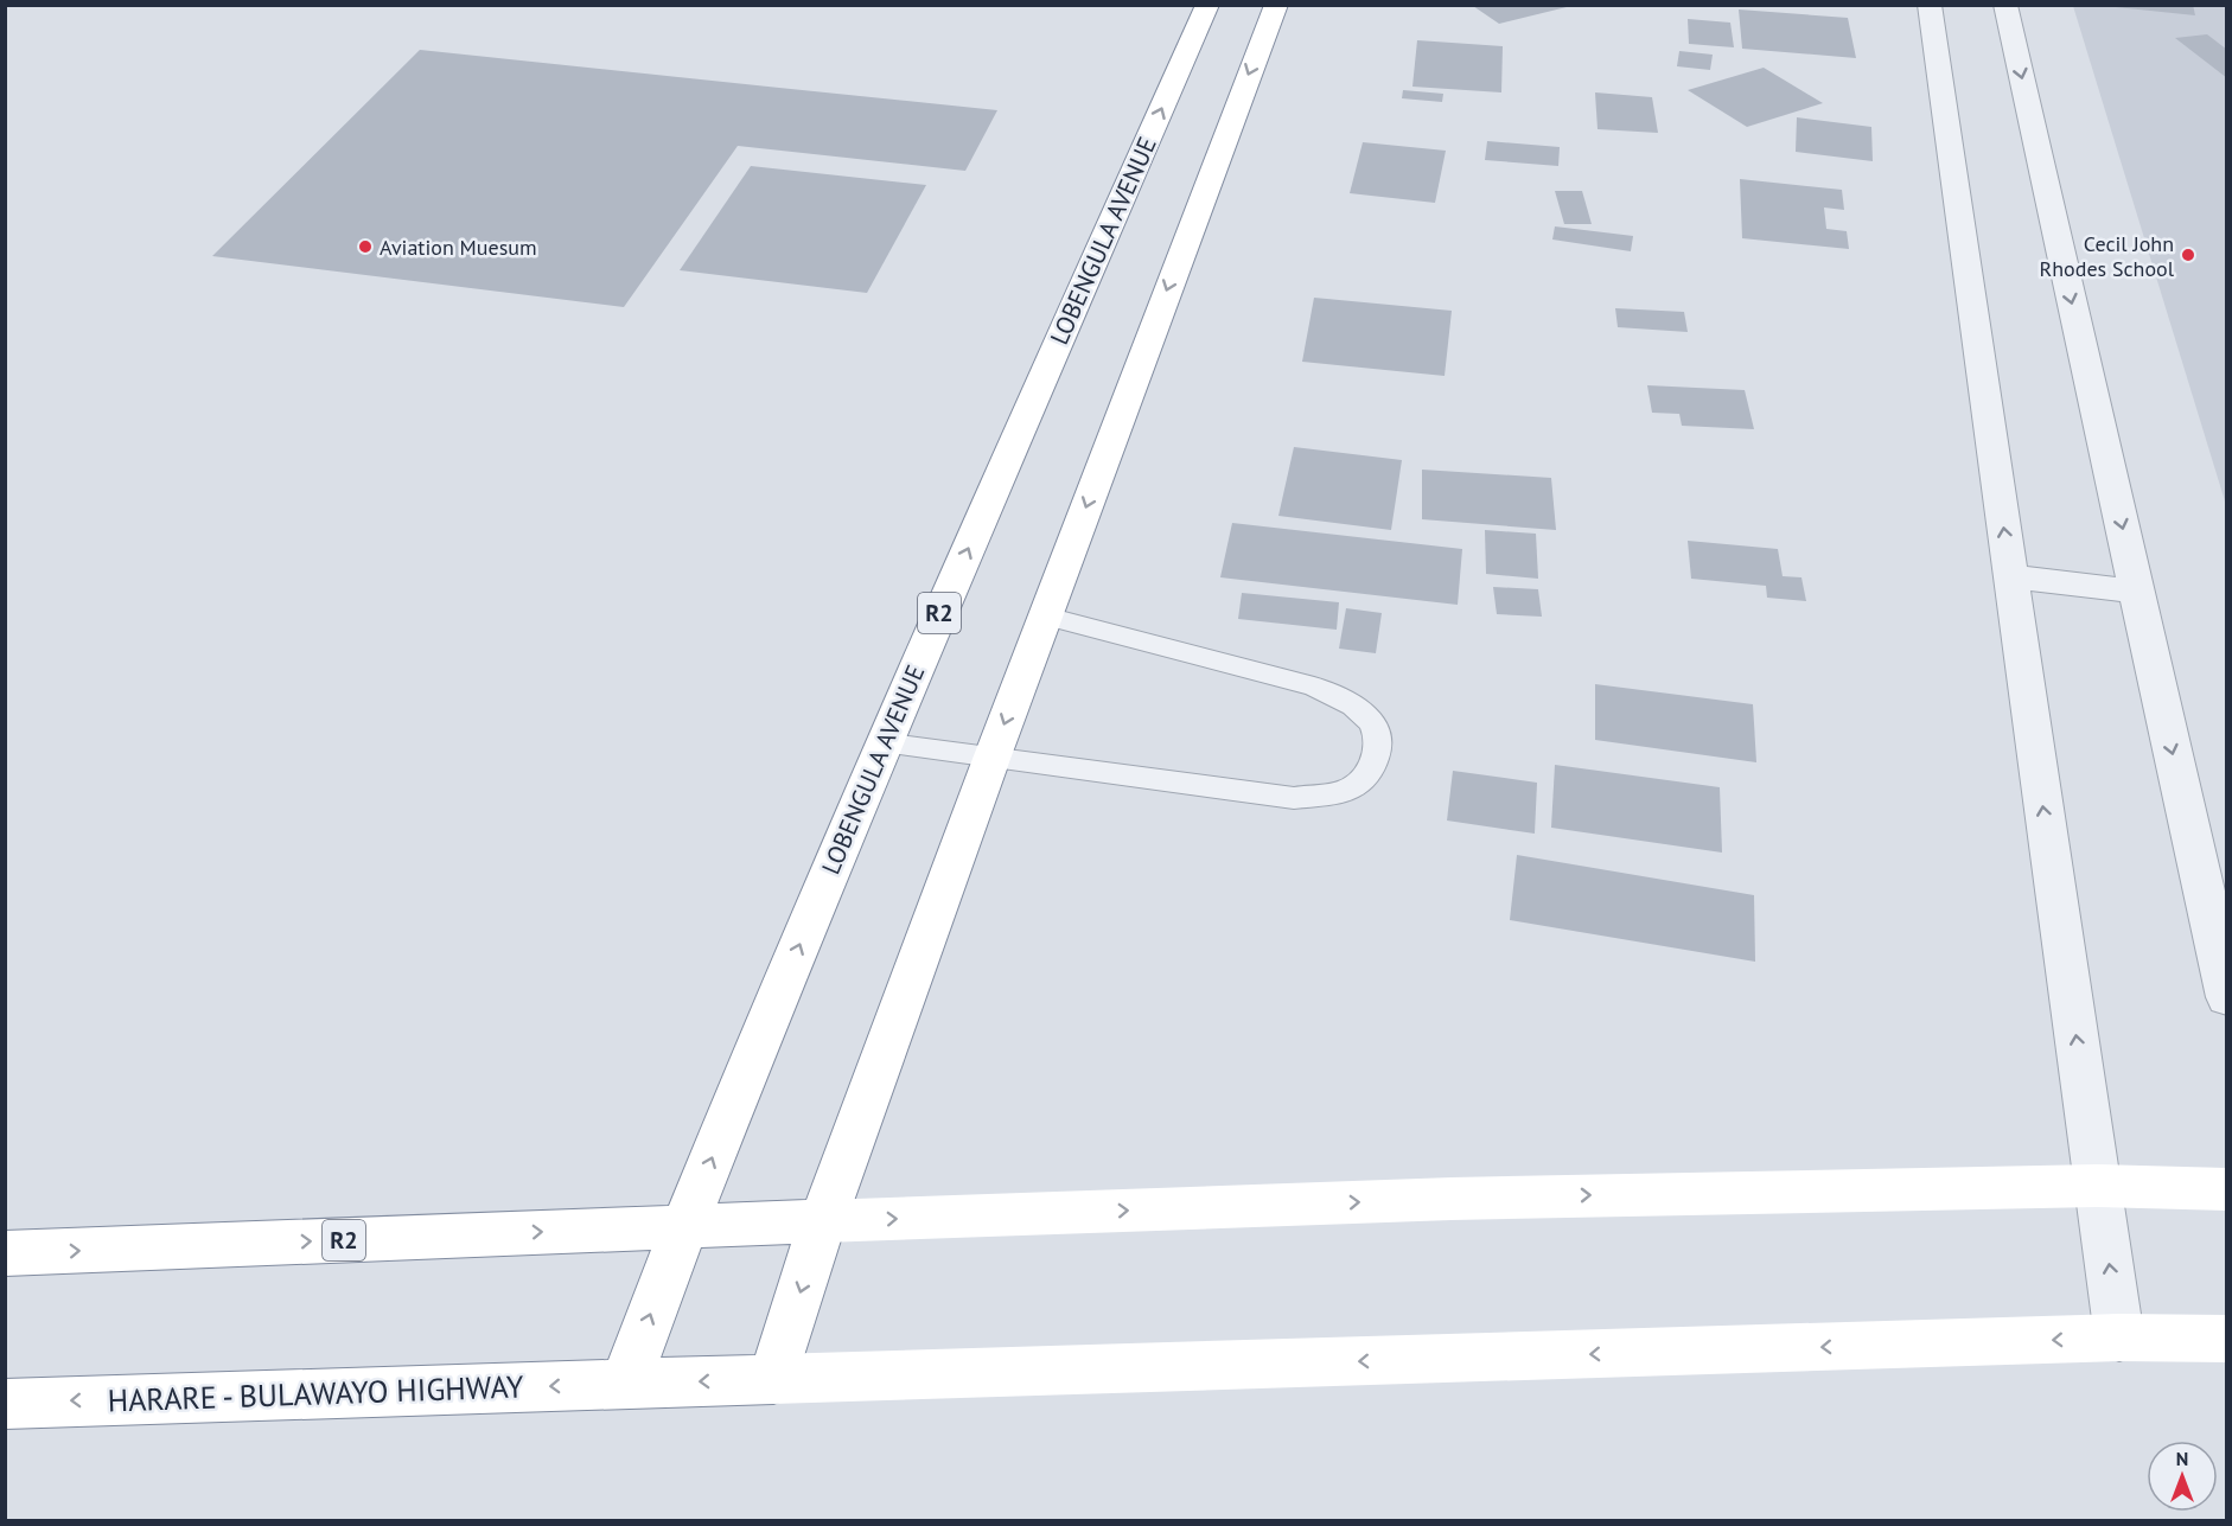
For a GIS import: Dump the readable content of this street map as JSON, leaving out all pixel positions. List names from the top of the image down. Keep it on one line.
{"streets":{"main road":["LOBENGULA AVENUE","R2","HARARE - BULAWAYO HIGHWAY"]},"crossings":[["LOBENGULA AVENUE","R2"],["LOBENGULA AVENUE","HARARE - BULAWAYO HIGHWAY"]],"places":["Aviation Muesum","Cecil John Rhodes School"],"north":"top"}
